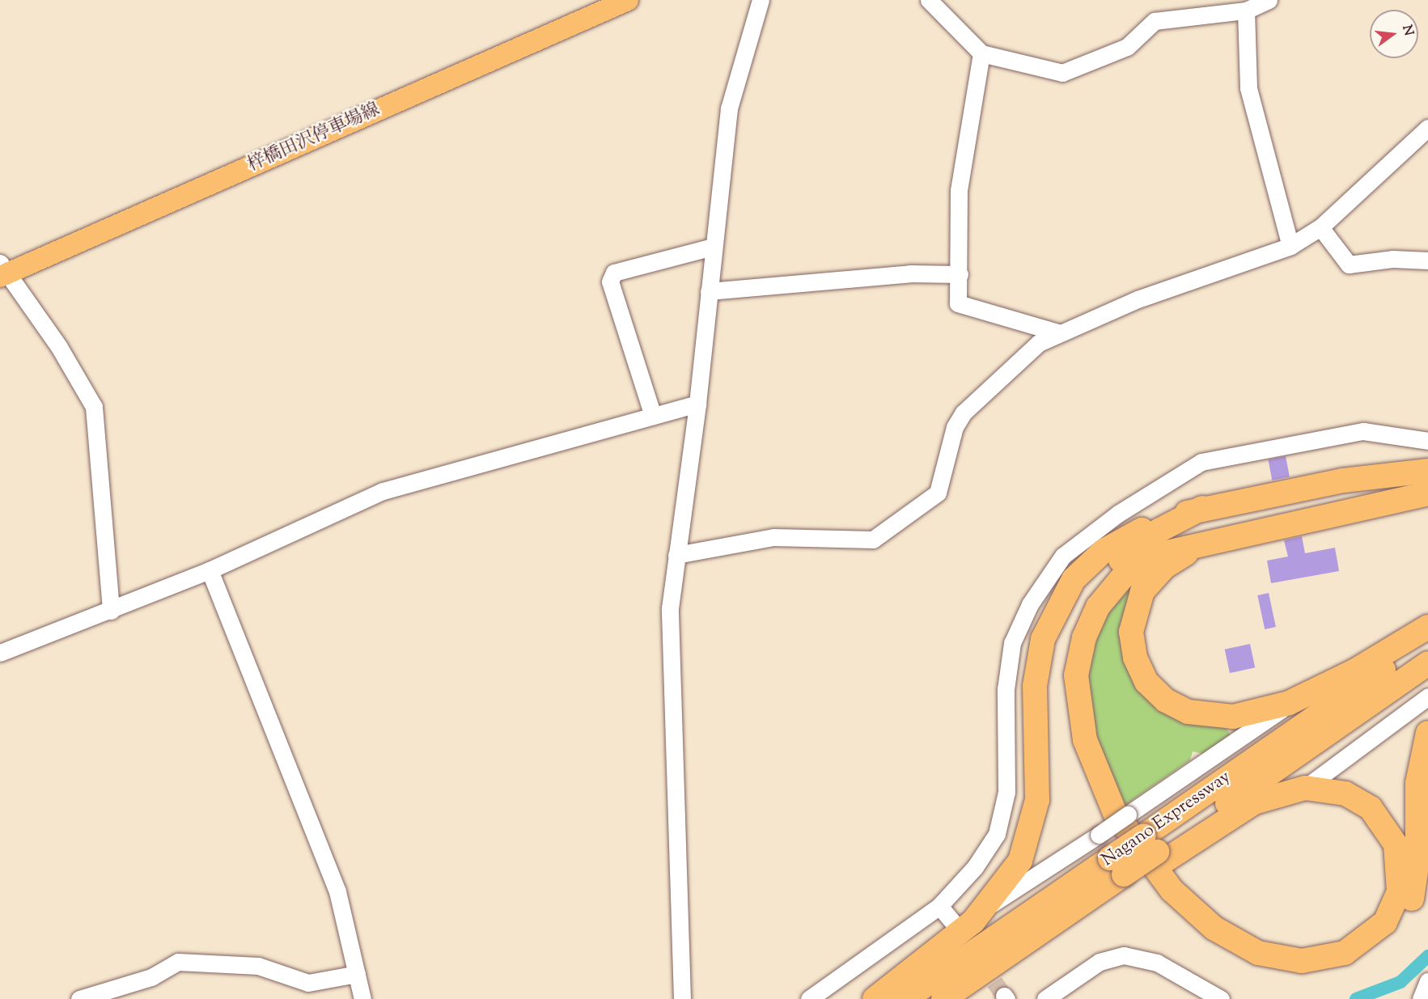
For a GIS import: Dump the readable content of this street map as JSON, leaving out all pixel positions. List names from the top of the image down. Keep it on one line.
{"streets":{"highway":["Nagano Expressway"],"main road":["梓橋田沢停車場線"]},"north":"right"}
